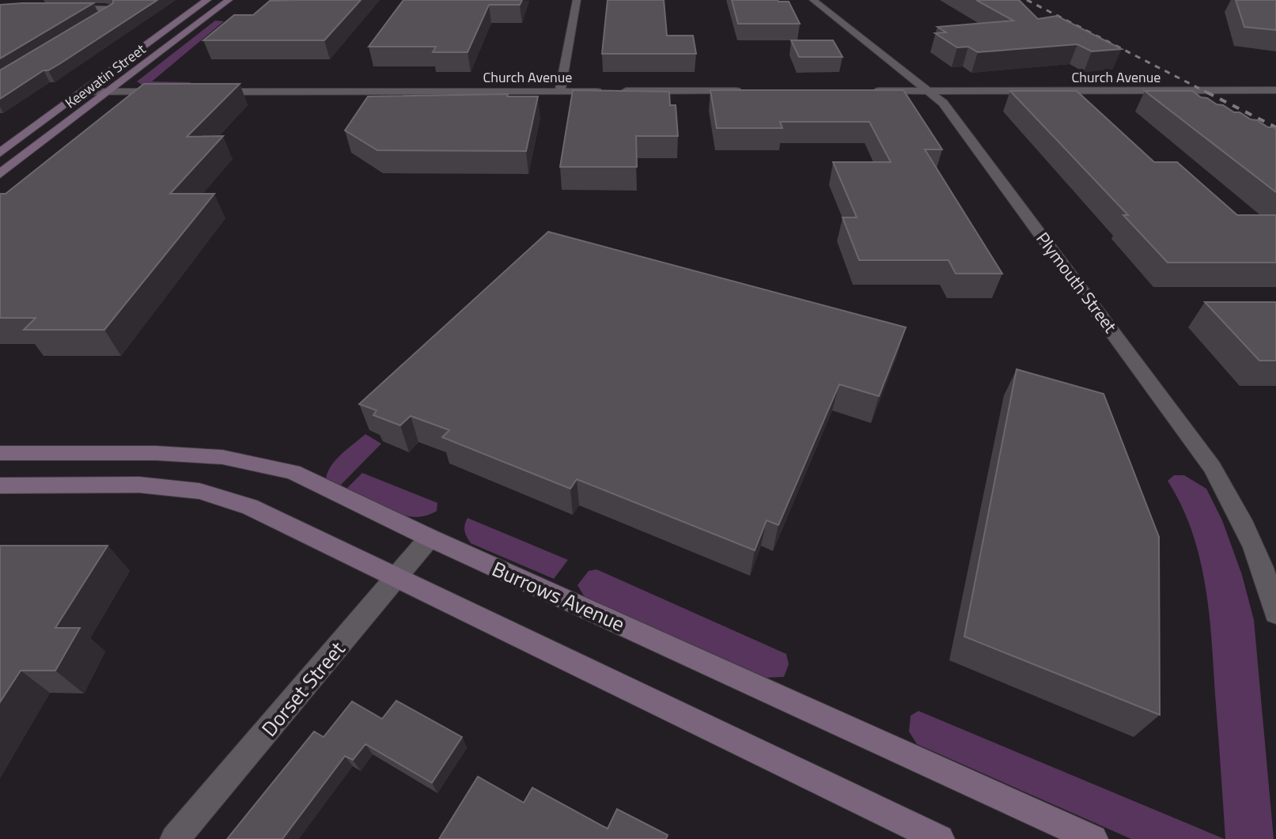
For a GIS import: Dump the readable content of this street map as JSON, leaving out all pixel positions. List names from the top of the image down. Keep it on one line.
{"streets":{"street":["Keewatin Street","Church Avenue","Plymouth Street","Burrows Avenue","Dorset Street"]},"crossings":[["Church Avenue","Plymouth Street"],["Burrows Avenue","Dorset Street"]]}
